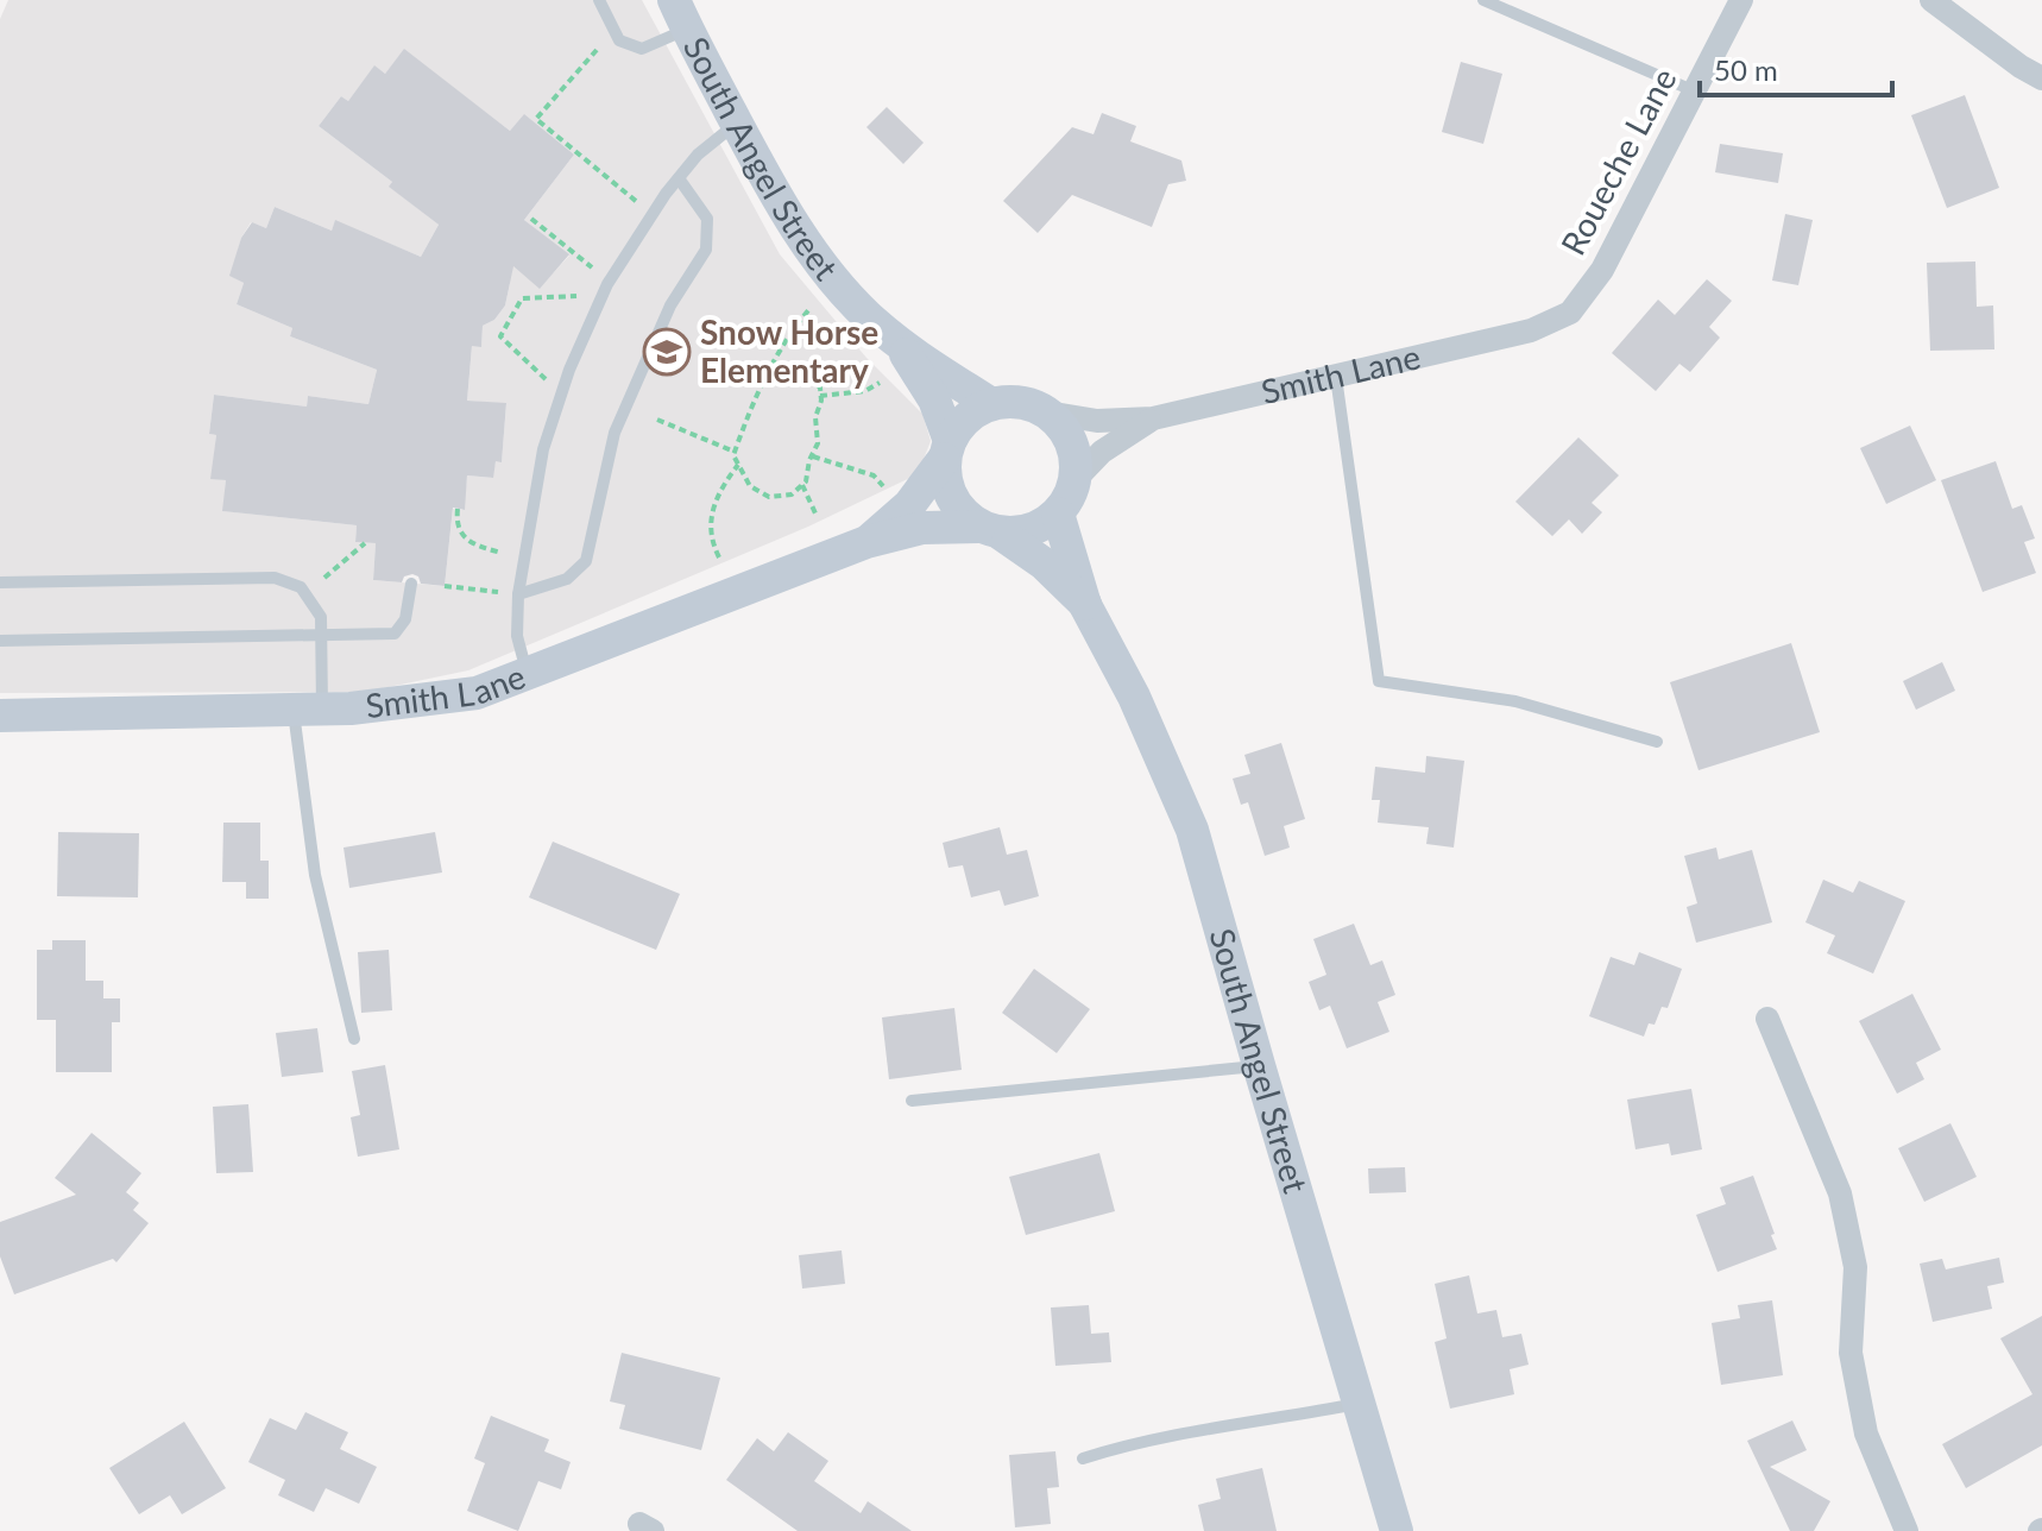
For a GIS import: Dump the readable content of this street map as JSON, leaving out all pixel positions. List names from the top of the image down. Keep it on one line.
{"streets":{"street":["South Angel Street","Roueche Lane","Smith Lane"]},"crossings":[["South Angel Street","Smith Lane"],["Roueche Lane","Smith Lane"]],"places":{"school or university":["Snow Horse Elementary"]},"scale_bar":"50 m"}
